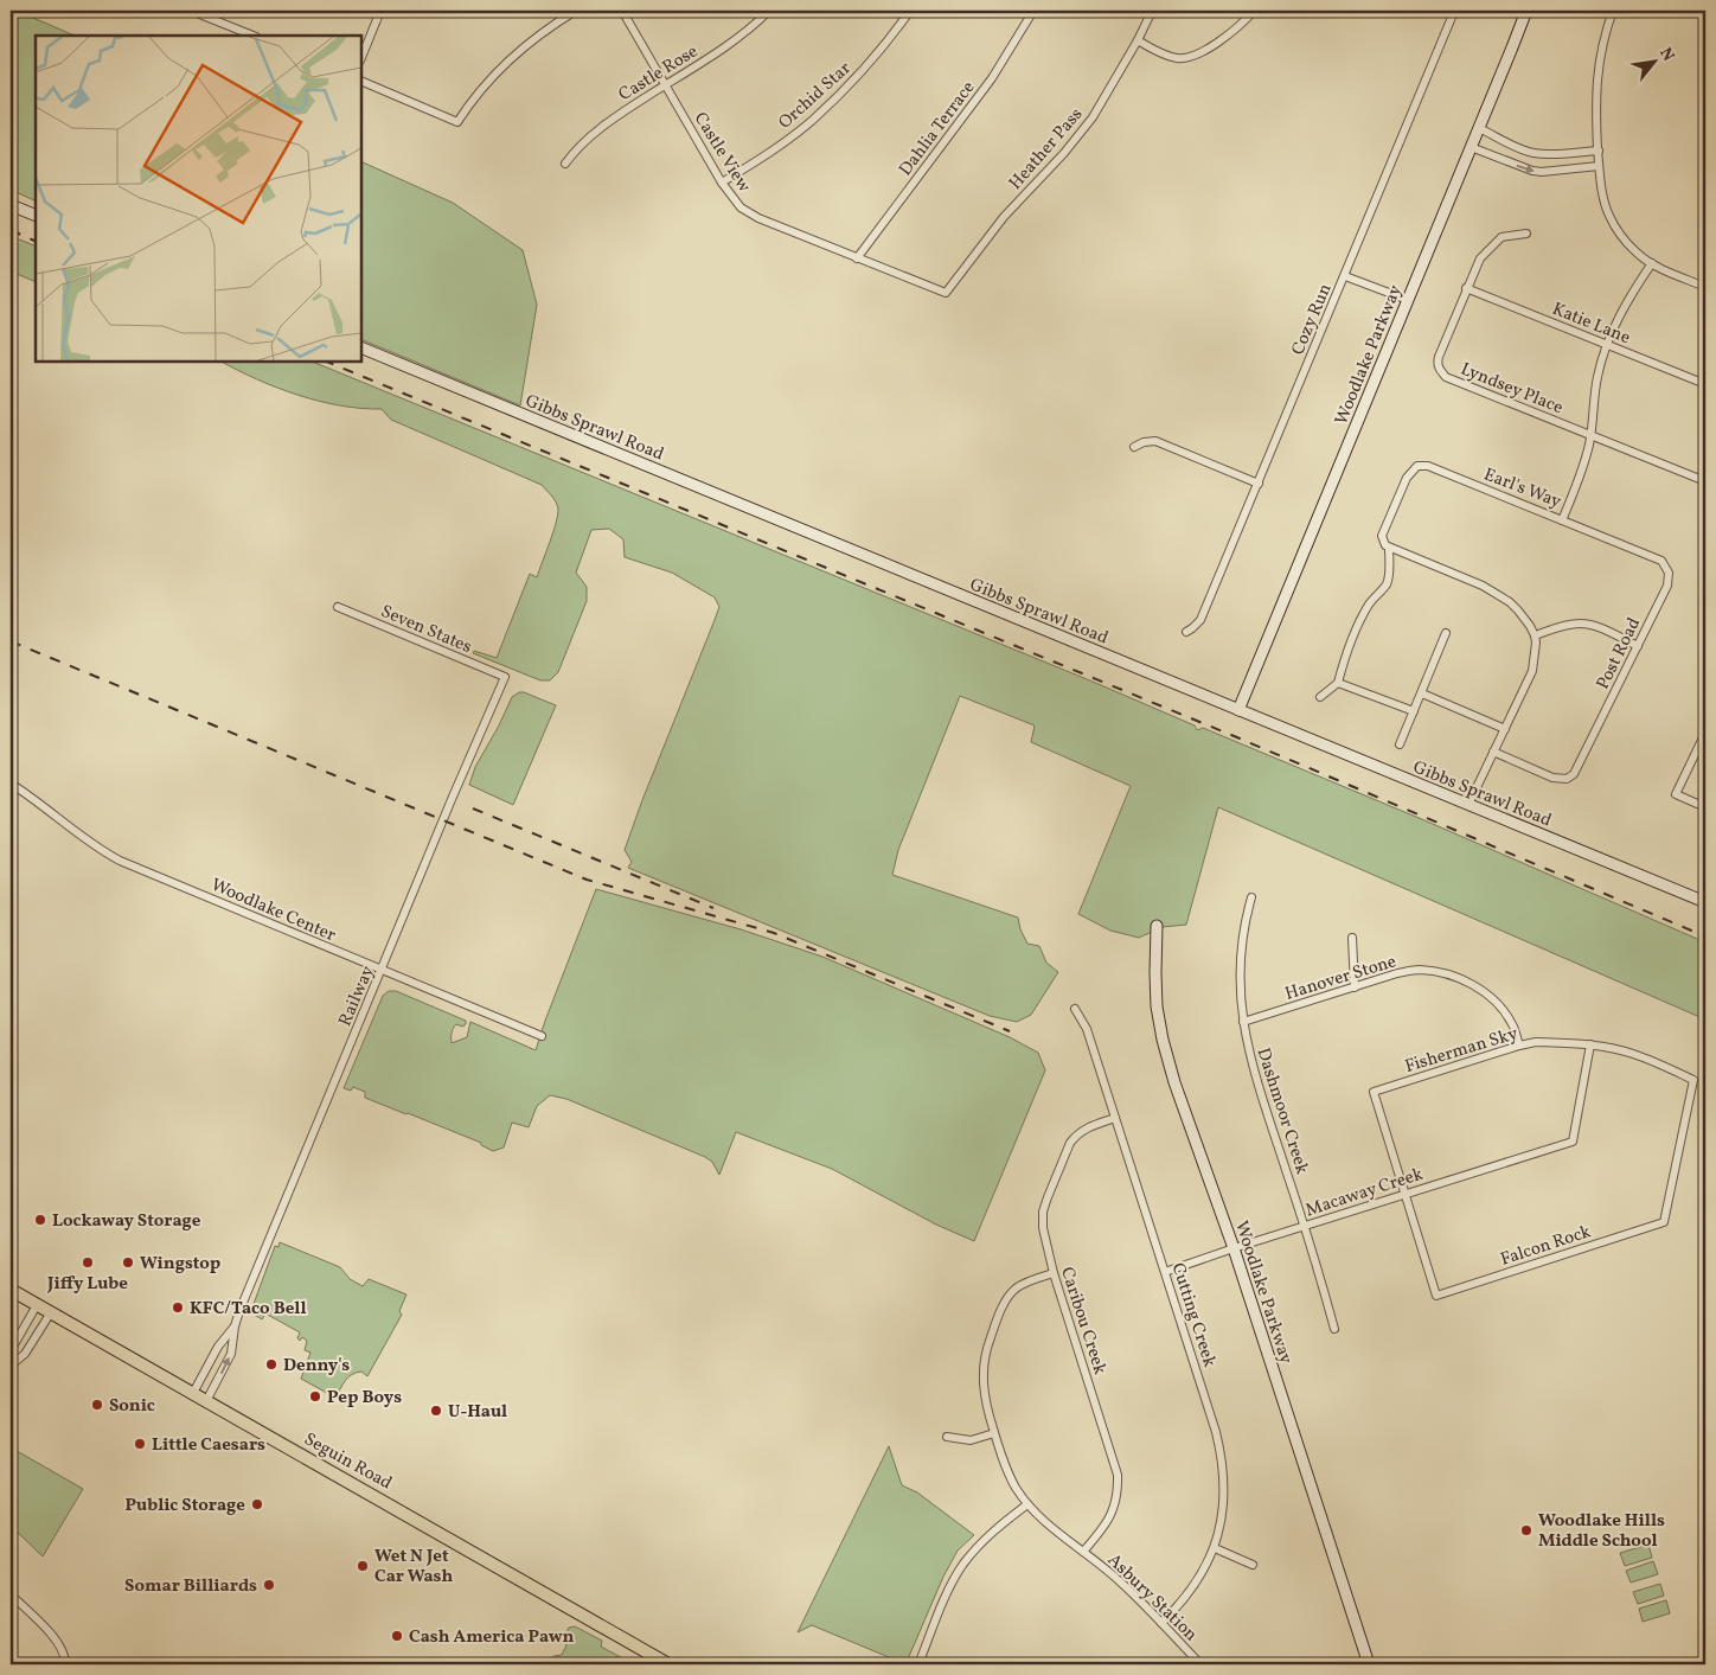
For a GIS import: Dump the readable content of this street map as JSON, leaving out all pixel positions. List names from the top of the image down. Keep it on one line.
{"streets":{"main road":["Seguin Road"],"street":["Castle Rose","Orchid Star","Dahlia Terrace","Heather Pass","Castle View","Cozy Run","Katie Lane","Woodlake Parkway","Lyndsey Place","Gibbs Sprawl Road","Earl's Way","Seven States","Post Road","Woodlake Center","Hanover Stone","Railway","Fisherman Sky","Dashmoor Creek","Macaway Creek","Falcon Rock","Cutting Creek","Caribou Creek","Asbury Station"]},"crossings":[["Castle Rose","Castle View"],["Orchid Star","Castle View"],["Dahlia Terrace","Castle View"],["Heather Pass","Castle View"],["Katie Lane","Lyndsey Place"],["Katie Lane","Earl's Way"],["Woodlake Parkway","Gibbs Sprawl Road"],["Woodlake Parkway","Macaway Creek"],["Lyndsey Place","Earl's Way"],["Earl's Way","Post Road"],["Seven States","Railway"],["Woodlake Center","Railway"],["Hanover Stone","Fisherman Sky"],["Hanover Stone","Dashmoor Creek"],["Railway","Seguin Road"],["Fisherman Sky","Macaway Creek"],["Fisherman Sky","Falcon Rock"],["Dashmoor Creek","Macaway Creek"],["Macaway Creek","Falcon Rock"],["Macaway Creek","Cutting Creek"],["Cutting Creek","Caribou Creek"],["Cutting Creek","Asbury Station"],["Caribou Creek","Asbury Station"]],"places":["Lockaway Storage","Jiffy Lube","Wingstop","KFC/Taco Bell","Denny's","Pep Boys","Sonic","U-Haul","Little Caesars","Public Storage","Woodlake Hills Middle School","Wet N Jet Car Wash","Somar Billiards","Cash America Pawn"],"north":"top right"}
